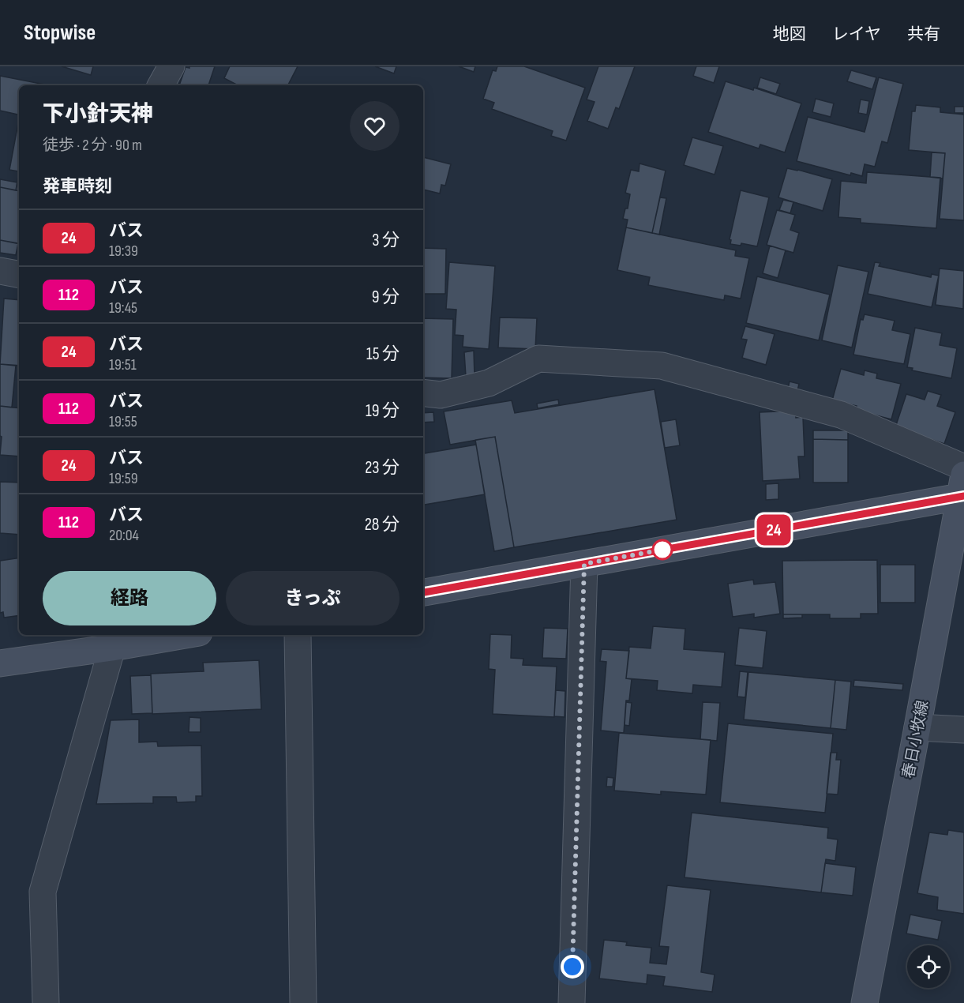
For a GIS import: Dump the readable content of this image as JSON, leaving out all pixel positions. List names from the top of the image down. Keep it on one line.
{"streets":{"main road":["春日小牧線"]},"lines":["bus line 24"],"page":{"header":"Stopwise","nav":["地図","レイヤ","共有"],"on_map":"24","heading":[["下小針天神","徒歩 · 2 分 · 90 m"],"発車時刻"],"list":[{"mark":"24","name":"バス","note":"19:39","value":"3 分"},{"mark":"112","name":"バス","note":"19:45","value":"9 分"},{"mark":"24","name":"バス","note":"19:51","value":"15 分"},{"mark":"112","name":"バス","note":"19:55","value":"19 分"},{"mark":"24","name":"バス","note":"19:59","value":"23 分"},{"mark":"112","name":"バス","note":"20:04","value":"28 分"}],"buttons":["経路","きっぷ"]}}
